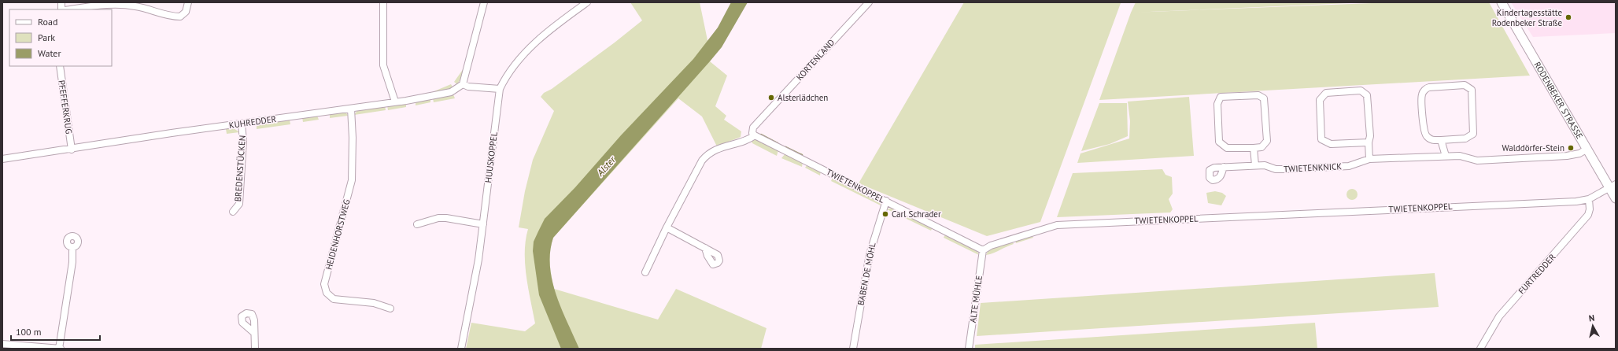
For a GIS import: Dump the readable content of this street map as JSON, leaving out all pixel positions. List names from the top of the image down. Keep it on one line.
{"streets":{"street":["KORTENLAND","RODENBEKER STRASSE","PFEFFERKRUG","KUHREDDER","HUUSKOPPEL","TWIETENKNICK","BREDENSTÜCKEN","TWIETENKOPPEL","HEIDENHORSTWEG","BABEN DE MÖHL","FURTREDDER","ALTE MÜHLE"]},"crossings":[["KORTENLAND","TWIETENKOPPEL"],["RODENBEKER STRASSE","TWIETENKNICK"],["RODENBEKER STRASSE","TWIETENKOPPEL"],["PFEFFERKRUG","KUHREDDER"],["KUHREDDER","BREDENSTÜCKEN"],["KUHREDDER","HEIDENHORSTWEG"],["TWIETENKOPPEL","BABEN DE MÖHL"],["TWIETENKOPPEL","FURTREDDER"],["TWIETENKOPPEL","ALTE MÜHLE"]],"water":["Alster"],"places":["Kindertagesstätte Rodenbeker Straße","Alsterlädchen","Walddörfer-Stein","Carl Schrader"],"legend":["Road","Park","Water"],"scale_bar":"100 m","north":"top"}
